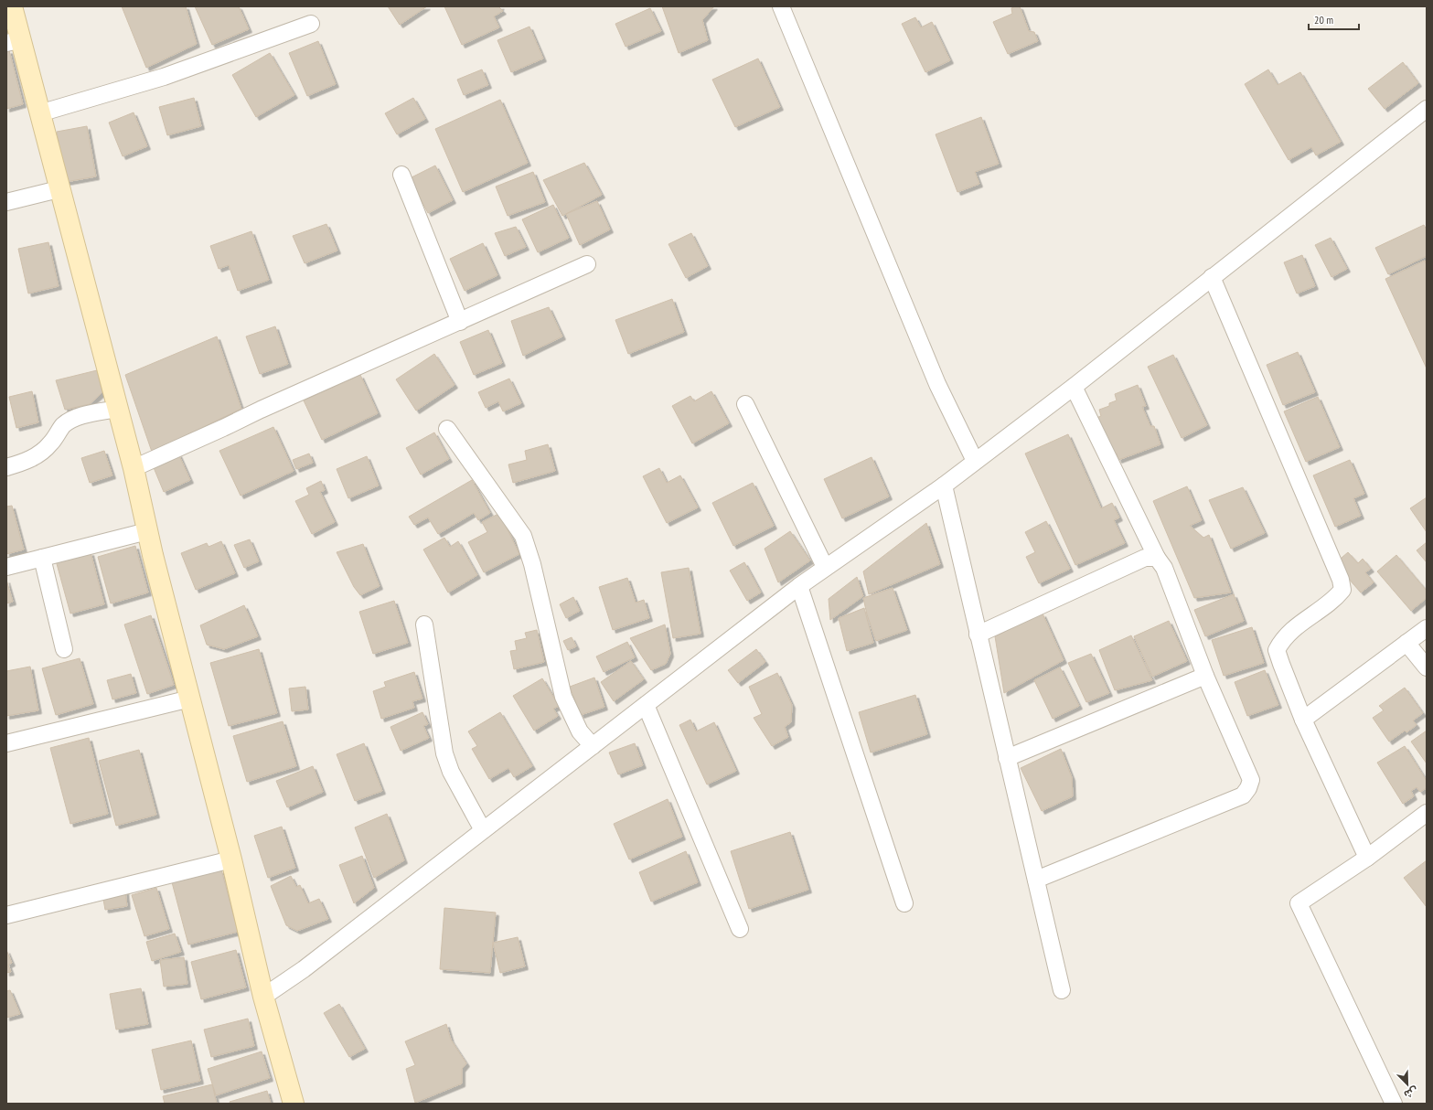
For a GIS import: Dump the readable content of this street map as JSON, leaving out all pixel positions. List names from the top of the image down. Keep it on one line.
{"scale_bar":"20 m","north":"bottom right"}
